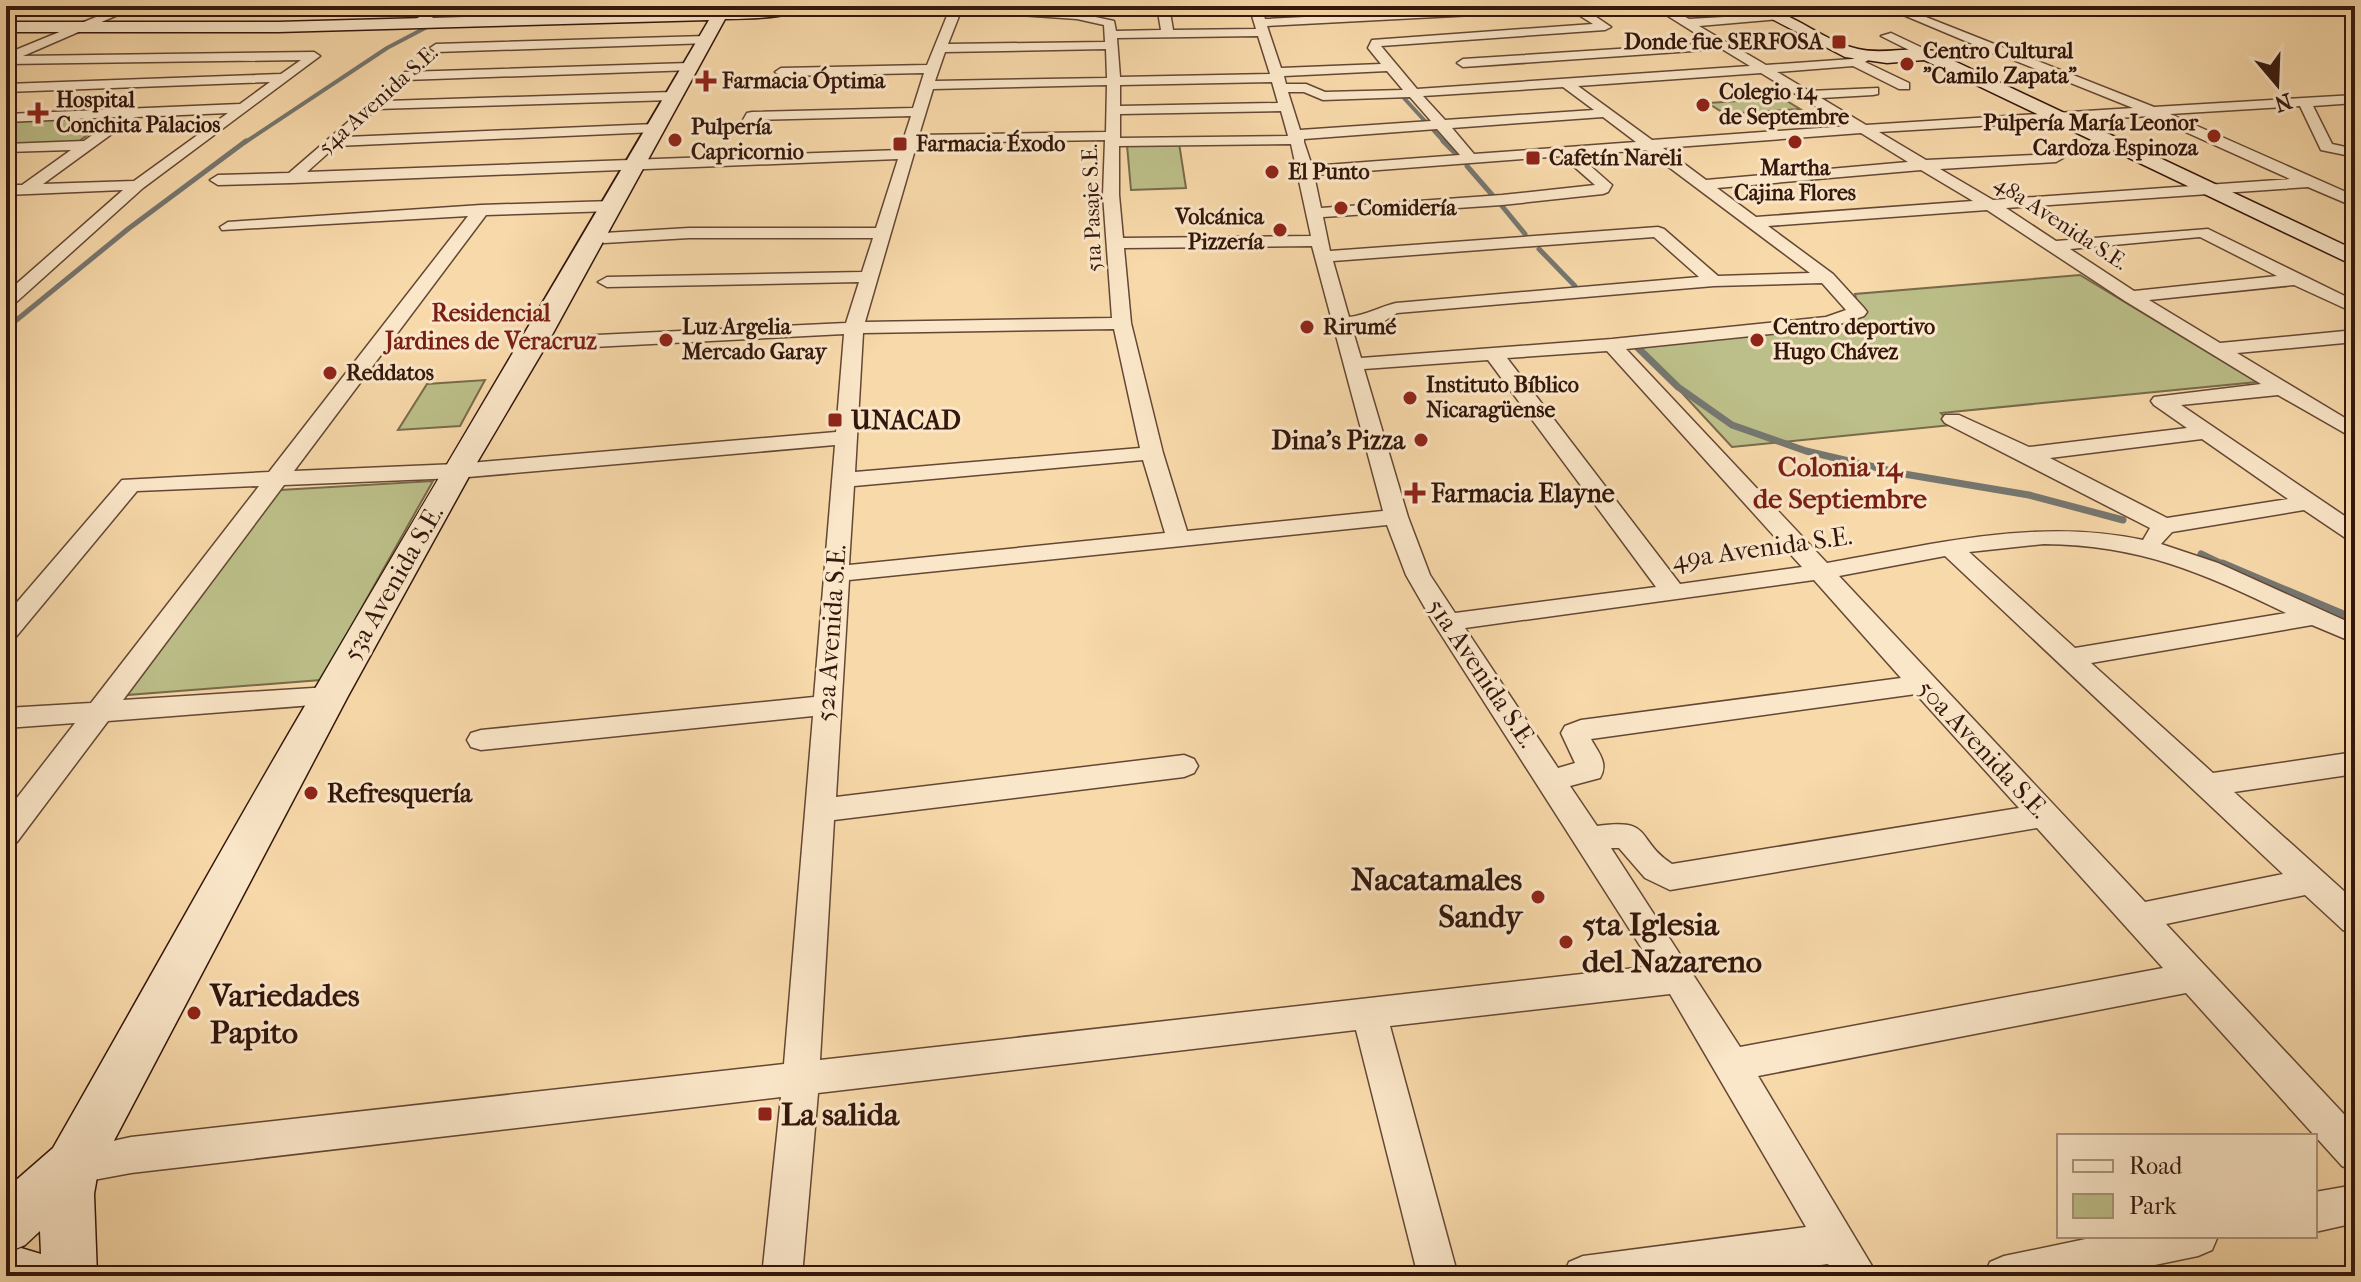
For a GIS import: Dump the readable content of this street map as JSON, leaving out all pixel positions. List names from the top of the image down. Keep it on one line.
{"streets":{"street":["54a Avenida S.E.","51a Pasaje S.E.","48a Avenida S.E.","49a Avenida S.E.","53a Avenida S.E.","52a Avenida S.E.","51a Avenida S.E.","50a Avenida S.E."]},"crossings":[["49a Avenida S.E.","51a Avenida S.E."],["49a Avenida S.E.","50a Avenida S.E."]],"districts":["Residencial Jardines de Veracruz","Colonia 14 de Septiembre"],"places":{"transit":["Donde fue SERFOSA","Farmacia Éxodo","Cafetín Nareli","UNACAD","La salida"],"other":["Centro Cultural \"Camilo Zapata\"","Colegio 14 de Septembre","Pulpería María Leonor Cardoza Espinoza","Pulpería Capricornio","Martha Cajina Flores","El Punto","Comidería","Volcánica Pizzería","Rirumé","Luz Argelia Mercado Garay","Centro deportivo Hugo Chávez","Reddatos","Instituto Bíblico Nicaragüense","Dina's Pizza","Refresquería","Nacatamales Sandy","5ta Iglesia del Nazareno","Variedades Papito"],"health":["Farmacia Óptima","Hospital Conchita Palacios","Farmacia Elayne"]},"legend":["Road","Park"],"north":"bottom"}
